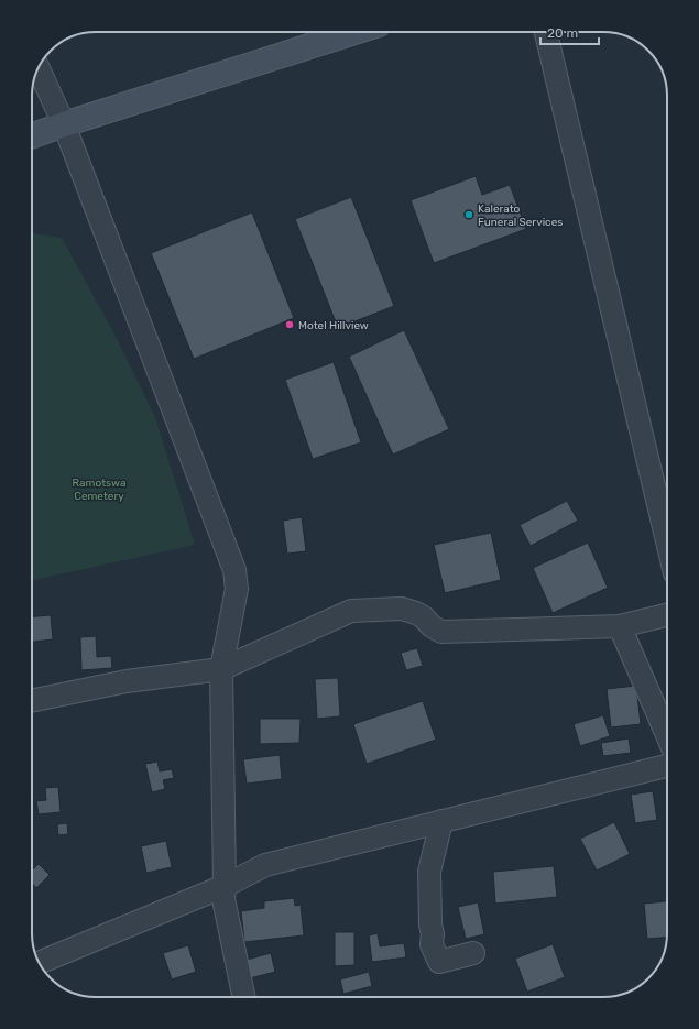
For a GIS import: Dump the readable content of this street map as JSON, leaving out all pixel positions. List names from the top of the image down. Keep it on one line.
{"parks":["Ramotswa Cemetery"],"places":["Kalerato Funeral Services","Motel Hillview"],"scale_bar":"20 m"}
